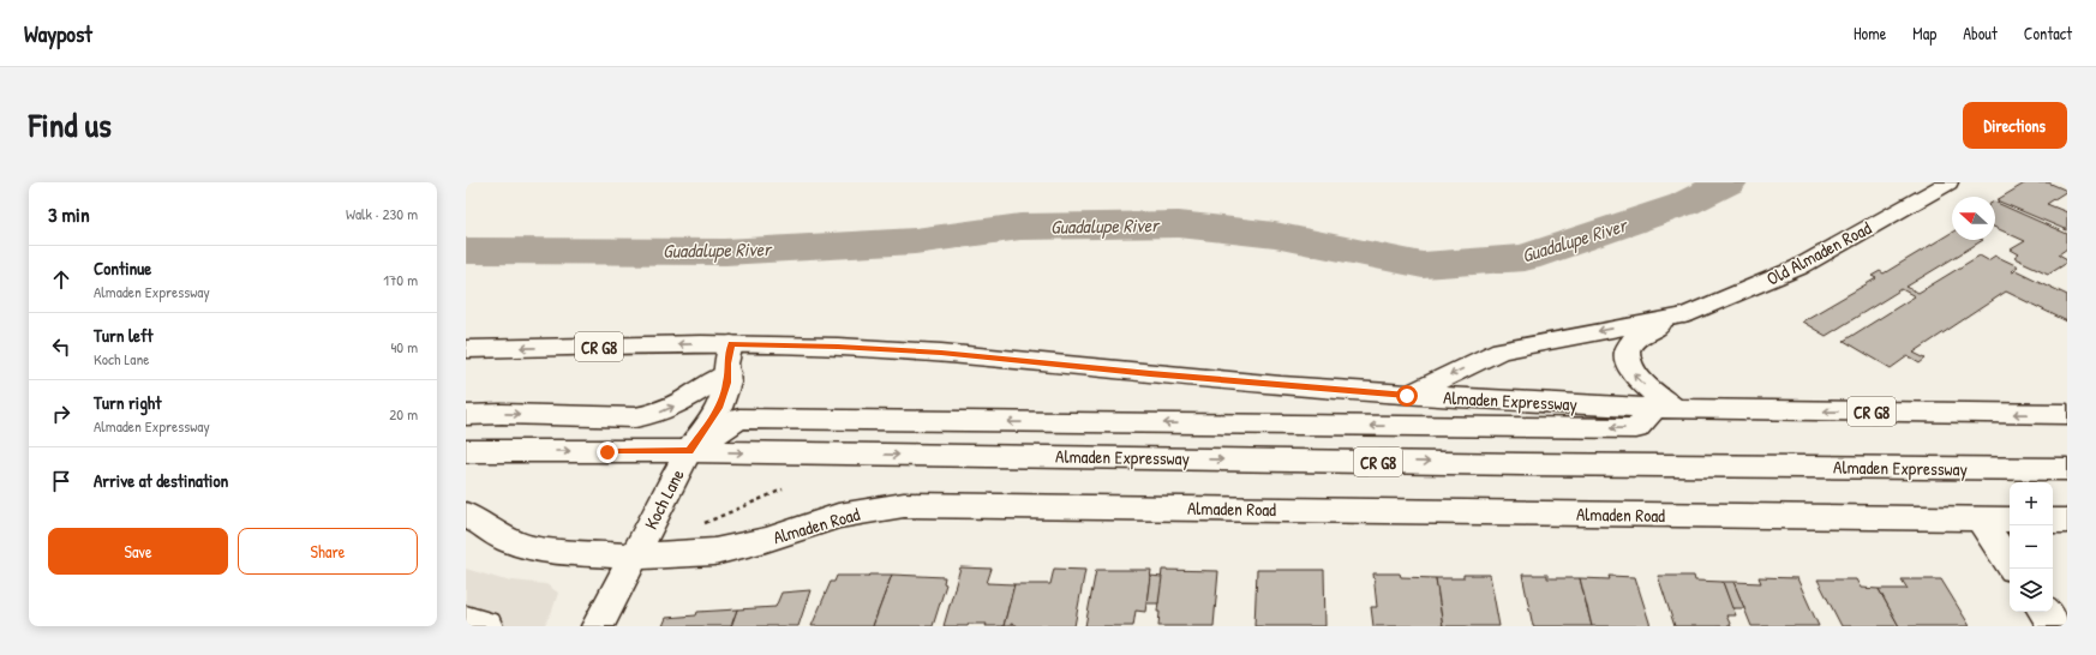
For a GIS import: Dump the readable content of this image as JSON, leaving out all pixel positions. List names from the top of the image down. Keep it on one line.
{"streets":{"main road":["Old Almaden Road","CR G8","Almaden Expressway","Koch Lane","Almaden Road"]},"crossings":[["Almaden Expressway","Koch Lane"],["Koch Lane","Almaden Road"]],"water":["Guadalupe River"],"north":"left","page":{"header":"Waypost","nav":["Home","Map","About","Contact"],"title":"Find us","buttons":["Directions",["Save","Share"]],"heading":["3 min","Walk · 230 m"],"list":[["Continue","Almaden Expressway","170 m"],["Turn left","Koch Lane","40 m"],["Turn right","Almaden Expressway","20 m"],"Arrive at destination"],"map_buttons":["+","−"]}}
